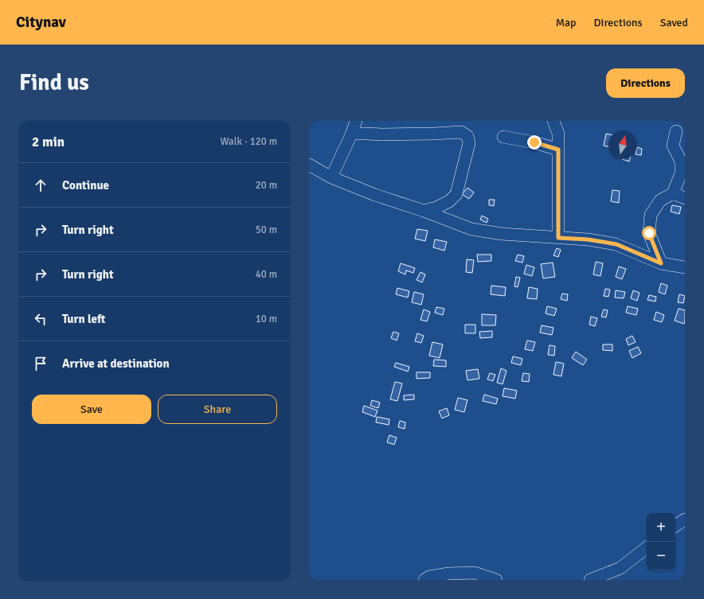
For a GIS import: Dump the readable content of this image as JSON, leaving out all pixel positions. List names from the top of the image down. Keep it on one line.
{"north":"top","page":{"header":"Citynav","nav":["Map","Directions","Saved"],"buttons":["Directions",["Save","Share"]],"title":"Find us","heading":["2 min","Walk · 120 m"],"list":[["Continue","20 m"],["Turn right","50 m"],["Turn right","40 m"],["Turn left","10 m"],"Arrive at destination"],"map_buttons":["+","−"]}}
